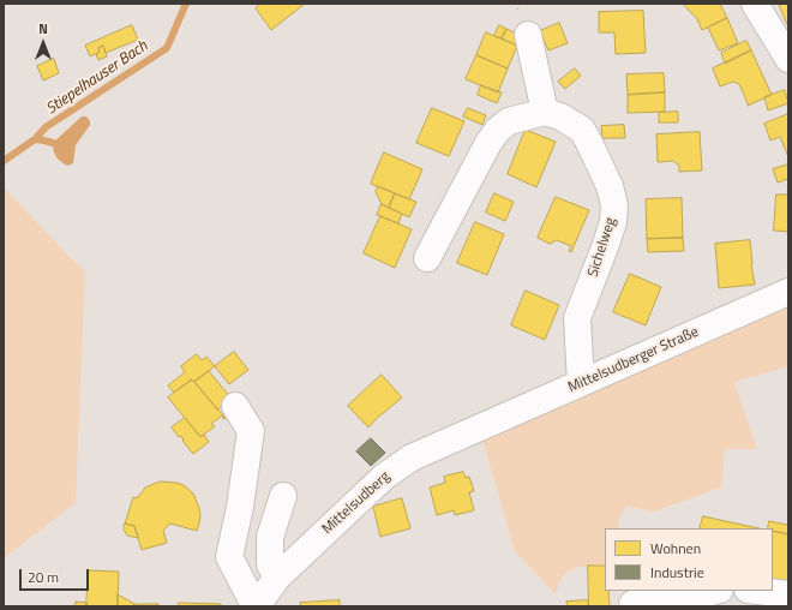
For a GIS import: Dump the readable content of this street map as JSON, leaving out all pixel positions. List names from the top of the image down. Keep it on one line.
{"streets":{"street":["Sichelweg","Mittelsudberger Straße","Mittelsudberg"]},"crossings":[["Sichelweg","Mittelsudberger Straße"],["Mittelsudberger Straße","Mittelsudberg"]],"water":["Stiepelhauser Bach"],"legend":["Wohnen","Industrie"],"scale_bar":"20 m","north":"top"}
